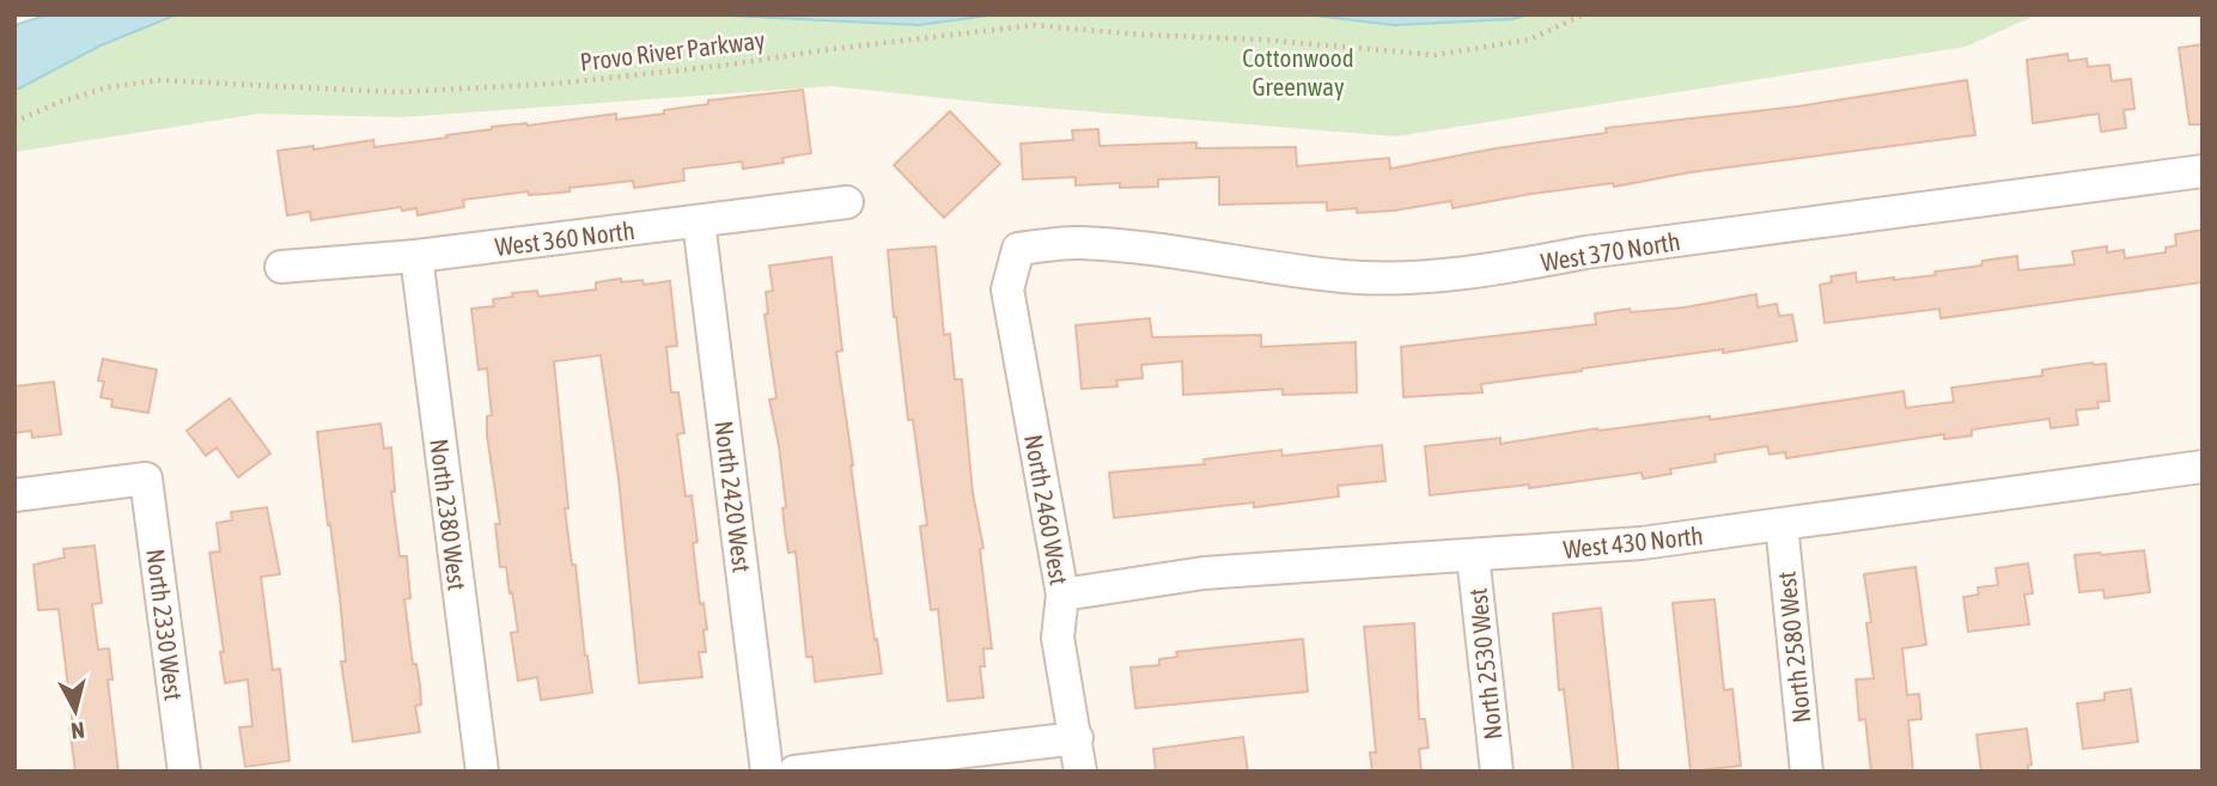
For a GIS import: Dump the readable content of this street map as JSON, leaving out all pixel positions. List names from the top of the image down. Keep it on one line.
{"streets":{"street":["West 360 North","West 370 North","North 2420 West","North 2460 West","North 2380 West","West 430 North","North 2330 West","North 2580 West","North 2530 West"],"path":["Provo River Parkway"]},"crossings":[["West 360 North","North 2420 West"],["West 360 North","North 2380 West"],["West 370 North","North 2460 West"],["North 2460 West","West 430 North"],["West 430 North","North 2580 West"],["West 430 North","North 2530 West"]],"parks":["Cottonwood Greenway"],"north":"bottom"}
